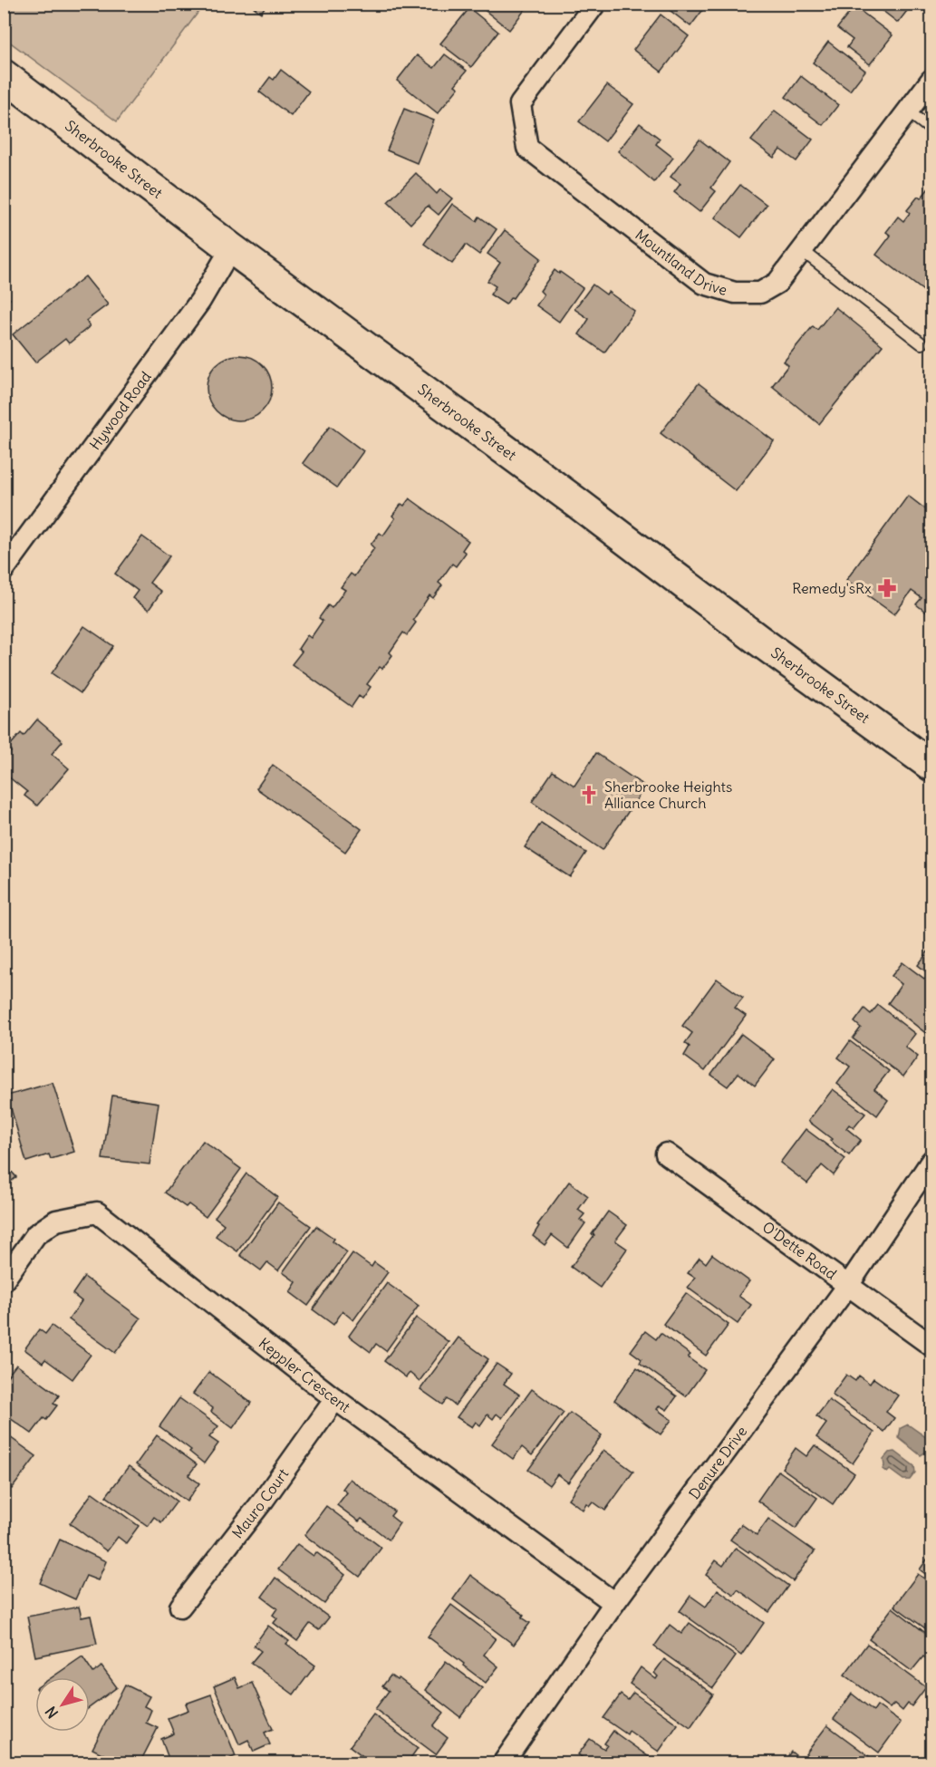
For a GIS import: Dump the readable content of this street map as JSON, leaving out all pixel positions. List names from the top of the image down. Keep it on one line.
{"streets":{"main road":["Sherbrooke Street"],"street":["Mountland Drive","Hywood Road","O'Dette Road","Keppler Crescent","Denure Drive","Mauro Court"]},"crossings":[["Sherbrooke Street","Hywood Road"],["O'Dette Road","Denure Drive"],["Keppler Crescent","Denure Drive"],["Keppler Crescent","Mauro Court"]],"places":{"pharmacy":["Remedy'sRx"],"church":["Sherbrooke Heights Alliance Church"]},"north":"bottom left"}
